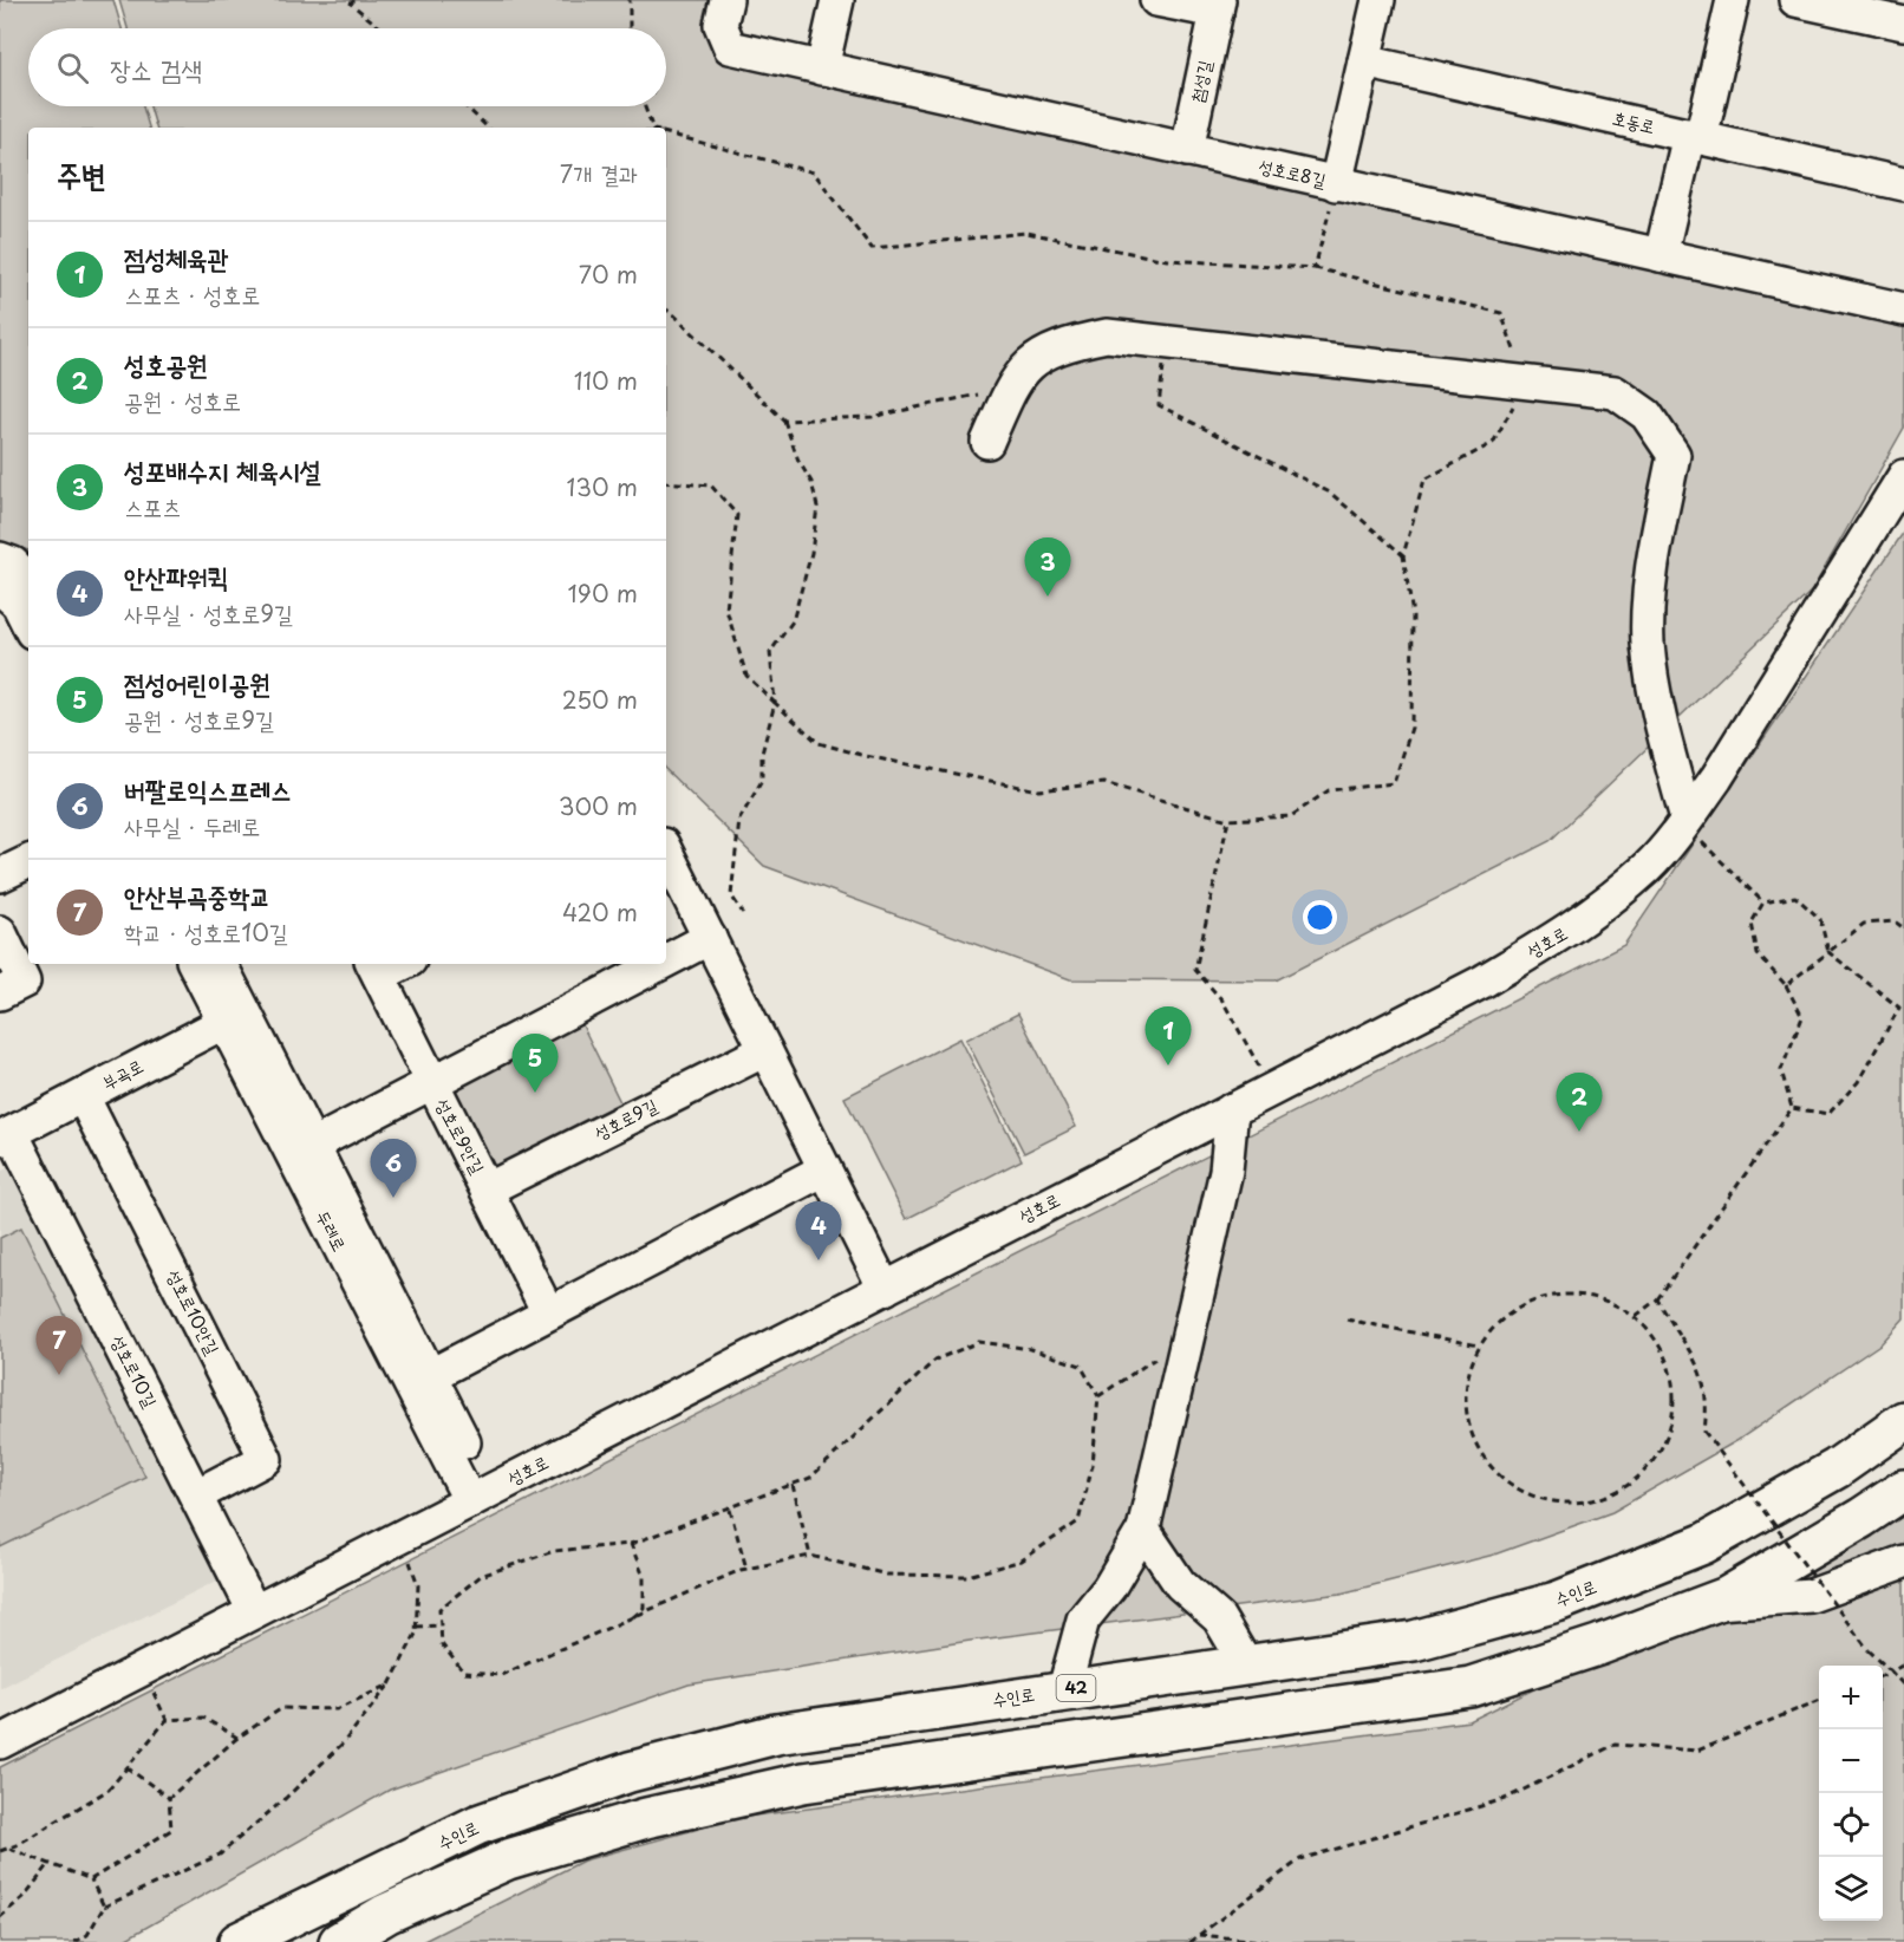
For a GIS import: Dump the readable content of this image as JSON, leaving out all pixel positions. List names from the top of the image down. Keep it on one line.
{"streets":{"highway":["수인로","42"],"street":["첨성길","호동로","성호로8길","성호로","부곡로","성호로9길","성호로9안길","두레로","성호로10안길","성호로10길"]},"crossings":[["첨성길","성호로8길"],["성호로","두레로"],["성호로","성호로10길"],["부곡로","두레로"],["부곡로","성호로10안길"],["부곡로","성호로10길"],["성호로9길","성호로9안길"],["성호로10안길","성호로10길"]],"page":{"search":"장소 검색","heading":["주변","7개 결과"],"list":[{"mark":"1","name":"점성체육관","note":"스포츠 · 성호로","value":"70 m"},{"mark":"2","name":"성호공원","note":"공원 · 성호로","value":"110 m"},{"mark":"3","name":"성포배수지 체육시설","note":"스포츠","value":"130 m"},{"mark":"4","name":"안산파워퀵","note":"사무실 · 성호로9길","value":"190 m"},{"mark":"5","name":"점성어린이공원","note":"공원 · 성호로9길","value":"250 m"},{"mark":"6","name":"버팔로익스프레스","note":"사무실 · 두레로","value":"300 m"},{"mark":"7","name":"안산부곡중학교","note":"학교 · 성호로10길","value":"420 m"}],"pins":["3","1","5","2","6","4","7"],"map_buttons":["+","−"]}}
